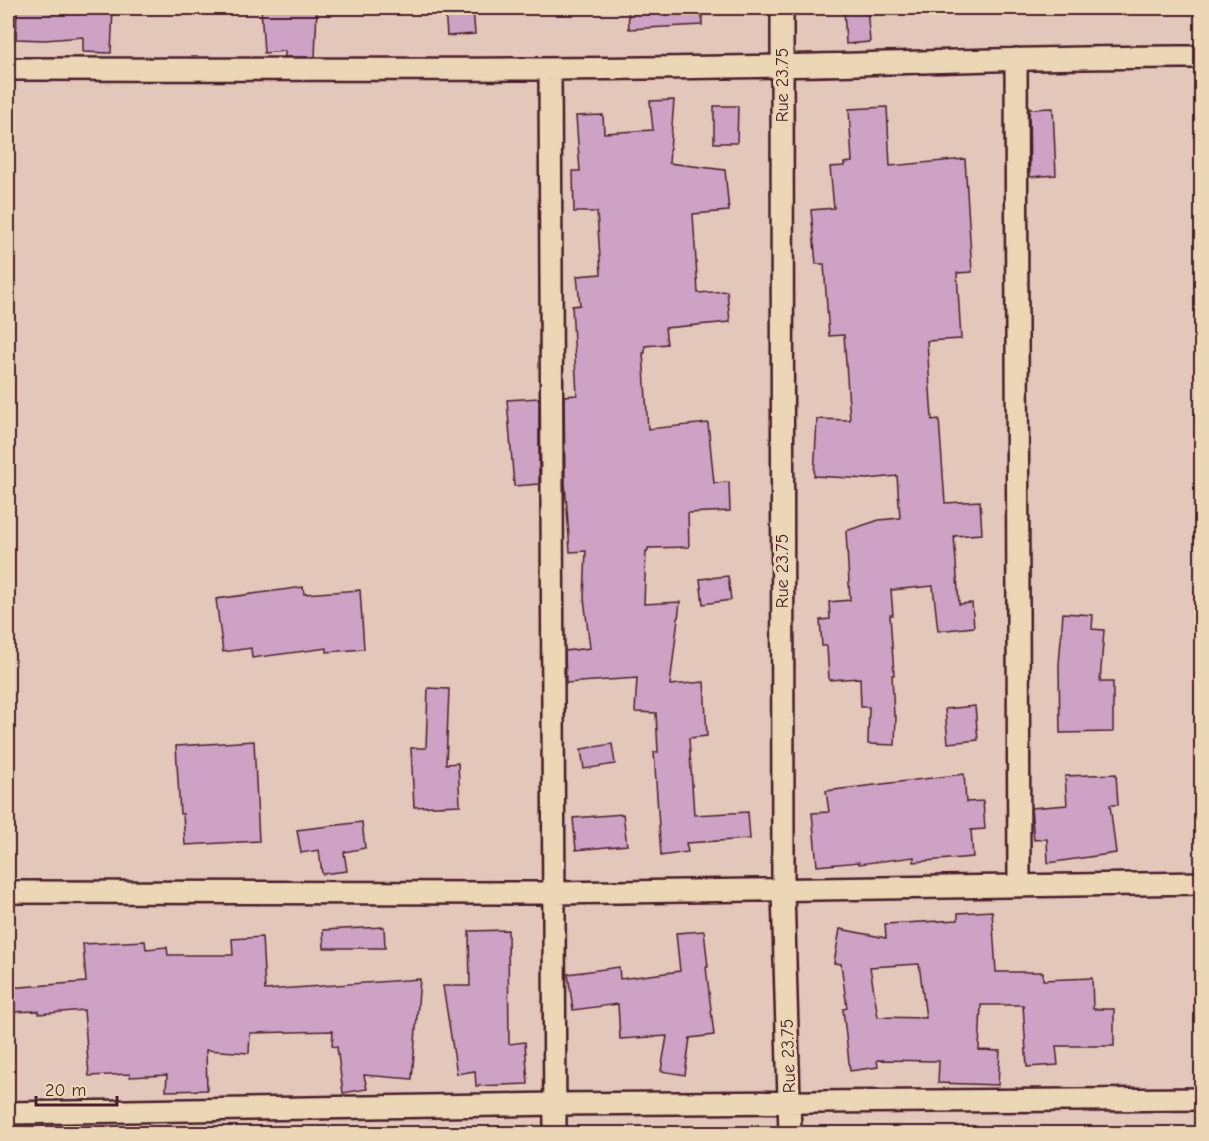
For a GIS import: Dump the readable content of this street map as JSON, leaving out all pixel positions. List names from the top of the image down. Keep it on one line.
{"streets":{"street":["Rue 23.75"]},"scale_bar":"20 m"}
